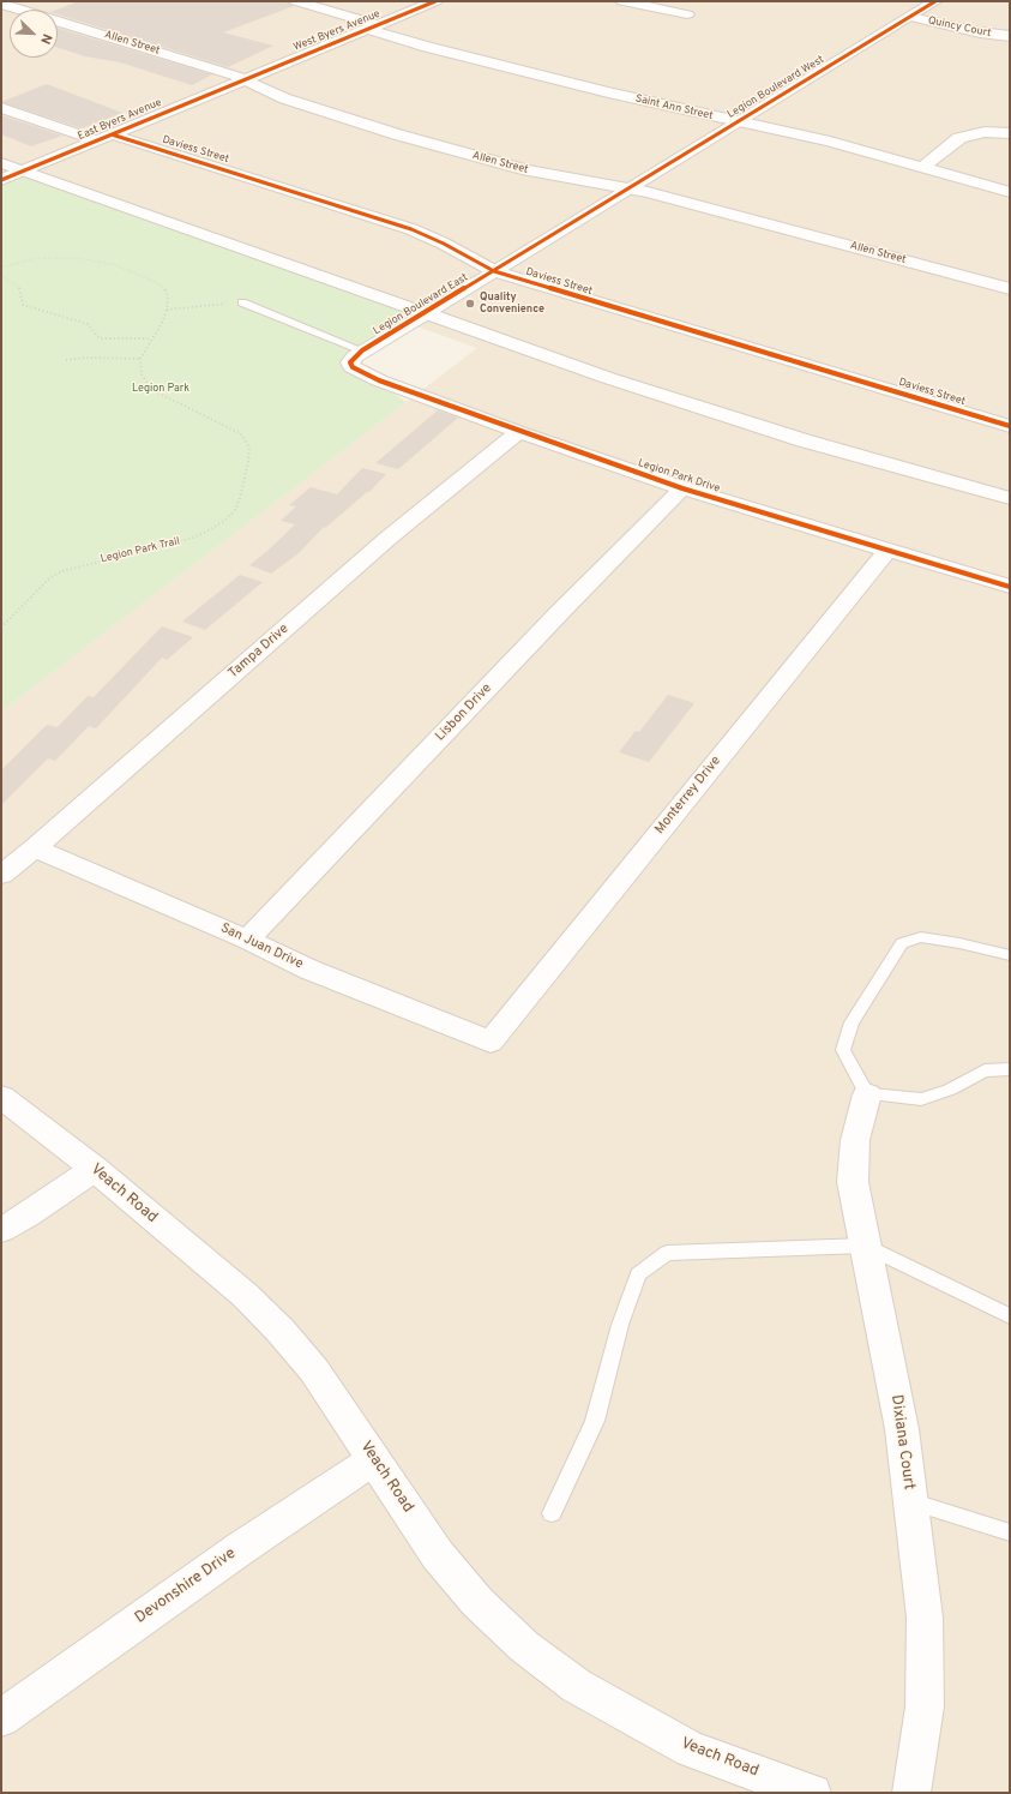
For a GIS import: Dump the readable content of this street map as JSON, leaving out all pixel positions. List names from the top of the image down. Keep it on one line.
{"streets":{"street":["Quincy Court","West Byers Avenue","Allen Street","Legion Boulevard West","Saint Ann Street","East Byers Avenue","Daviess Street","Legion Boulevard East","Legion Park Drive","Tampa Drive","Lisbon Drive","Monterrey Drive","San Juan Drive","Veach Road","Dixiana Court","Devonshire Drive"],"path":["Legion Park Trail"]},"crossings":[["Quincy Court","Legion Boulevard West"],["West Byers Avenue","Allen Street"],["West Byers Avenue","Saint Ann Street"],["West Byers Avenue","East Byers Avenue"],["Allen Street","Legion Boulevard West"],["Allen Street","East Byers Avenue"],["Allen Street","Legion Boulevard East"],["Legion Boulevard West","Saint Ann Street"],["Legion Boulevard West","Legion Boulevard East"],["East Byers Avenue","Daviess Street"],["Daviess Street","Legion Boulevard East"],["Legion Boulevard East","Legion Park Drive"],["Legion Park Drive","Tampa Drive"],["Legion Park Drive","Lisbon Drive"],["Legion Park Drive","Monterrey Drive"],["Tampa Drive","San Juan Drive"],["Lisbon Drive","San Juan Drive"],["Monterrey Drive","San Juan Drive"],["Veach Road","Devonshire Drive"]],"parks":["Legion Park"],"places":["Quality Convenience"],"north":"bottom right"}
